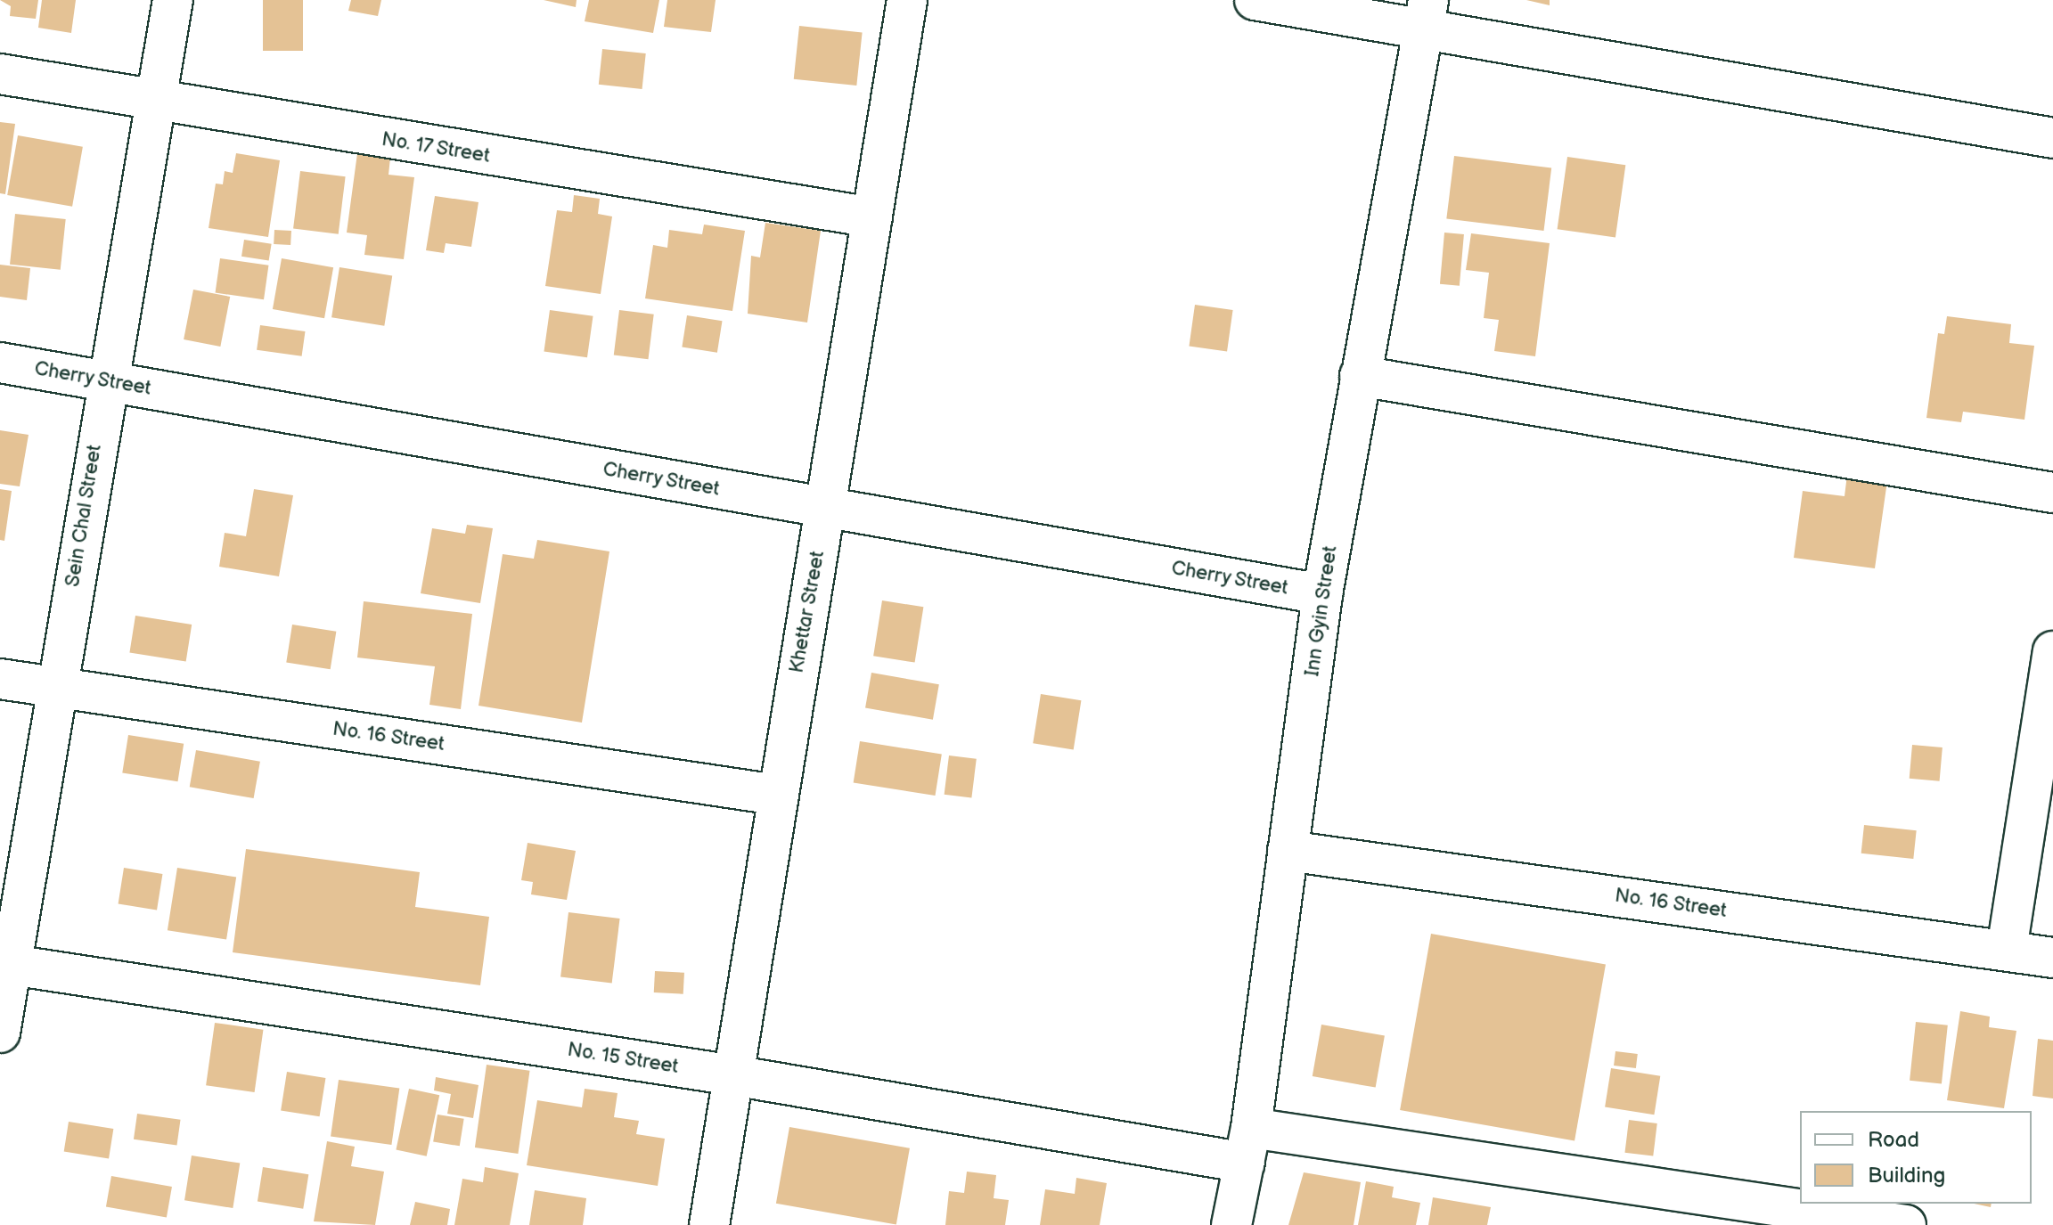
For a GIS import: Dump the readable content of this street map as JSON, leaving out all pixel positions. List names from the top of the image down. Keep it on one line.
{"streets":{"street":["No. 17 Street","Cherry Street","Sein Chal Street","Inn Gyin Street","Khettar Street","No. 16 Street","No. 15 Street"]},"crossings":[["No. 17 Street","Sein Chal Street"],["No. 17 Street","Khettar Street"],["Cherry Street","Sein Chal Street"],["Cherry Street","Inn Gyin Street"],["Cherry Street","Khettar Street"],["Sein Chal Street","No. 16 Street"],["Sein Chal Street","No. 15 Street"],["Inn Gyin Street","No. 16 Street"],["Inn Gyin Street","No. 15 Street"],["Khettar Street","No. 16 Street"],["Khettar Street","No. 15 Street"]],"legend":["Road","Building"]}
